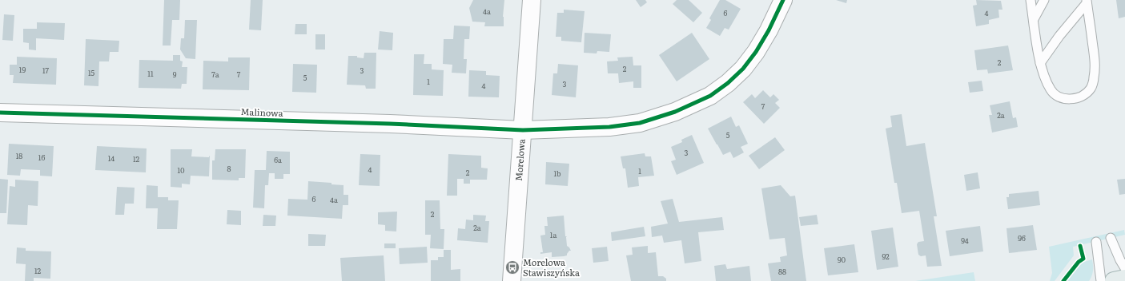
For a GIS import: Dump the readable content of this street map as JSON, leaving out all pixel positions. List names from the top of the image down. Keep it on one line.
{"streets":{"street":["Malinowa","Morelowa"]},"crossings":[["Malinowa","Morelowa"]],"places":{"bus stop":["Morelowa Stawiszyńska"]},"house_numbers":["4a","6","4","2","2","19","17","3","15","11","9","7a","7","5","1","3","4","7","2a","5","3","18","16","14","12","6a","8","4","10","1","2","1b","6","4a","2","2a","1a","96","94","92","90","12","88"]}
